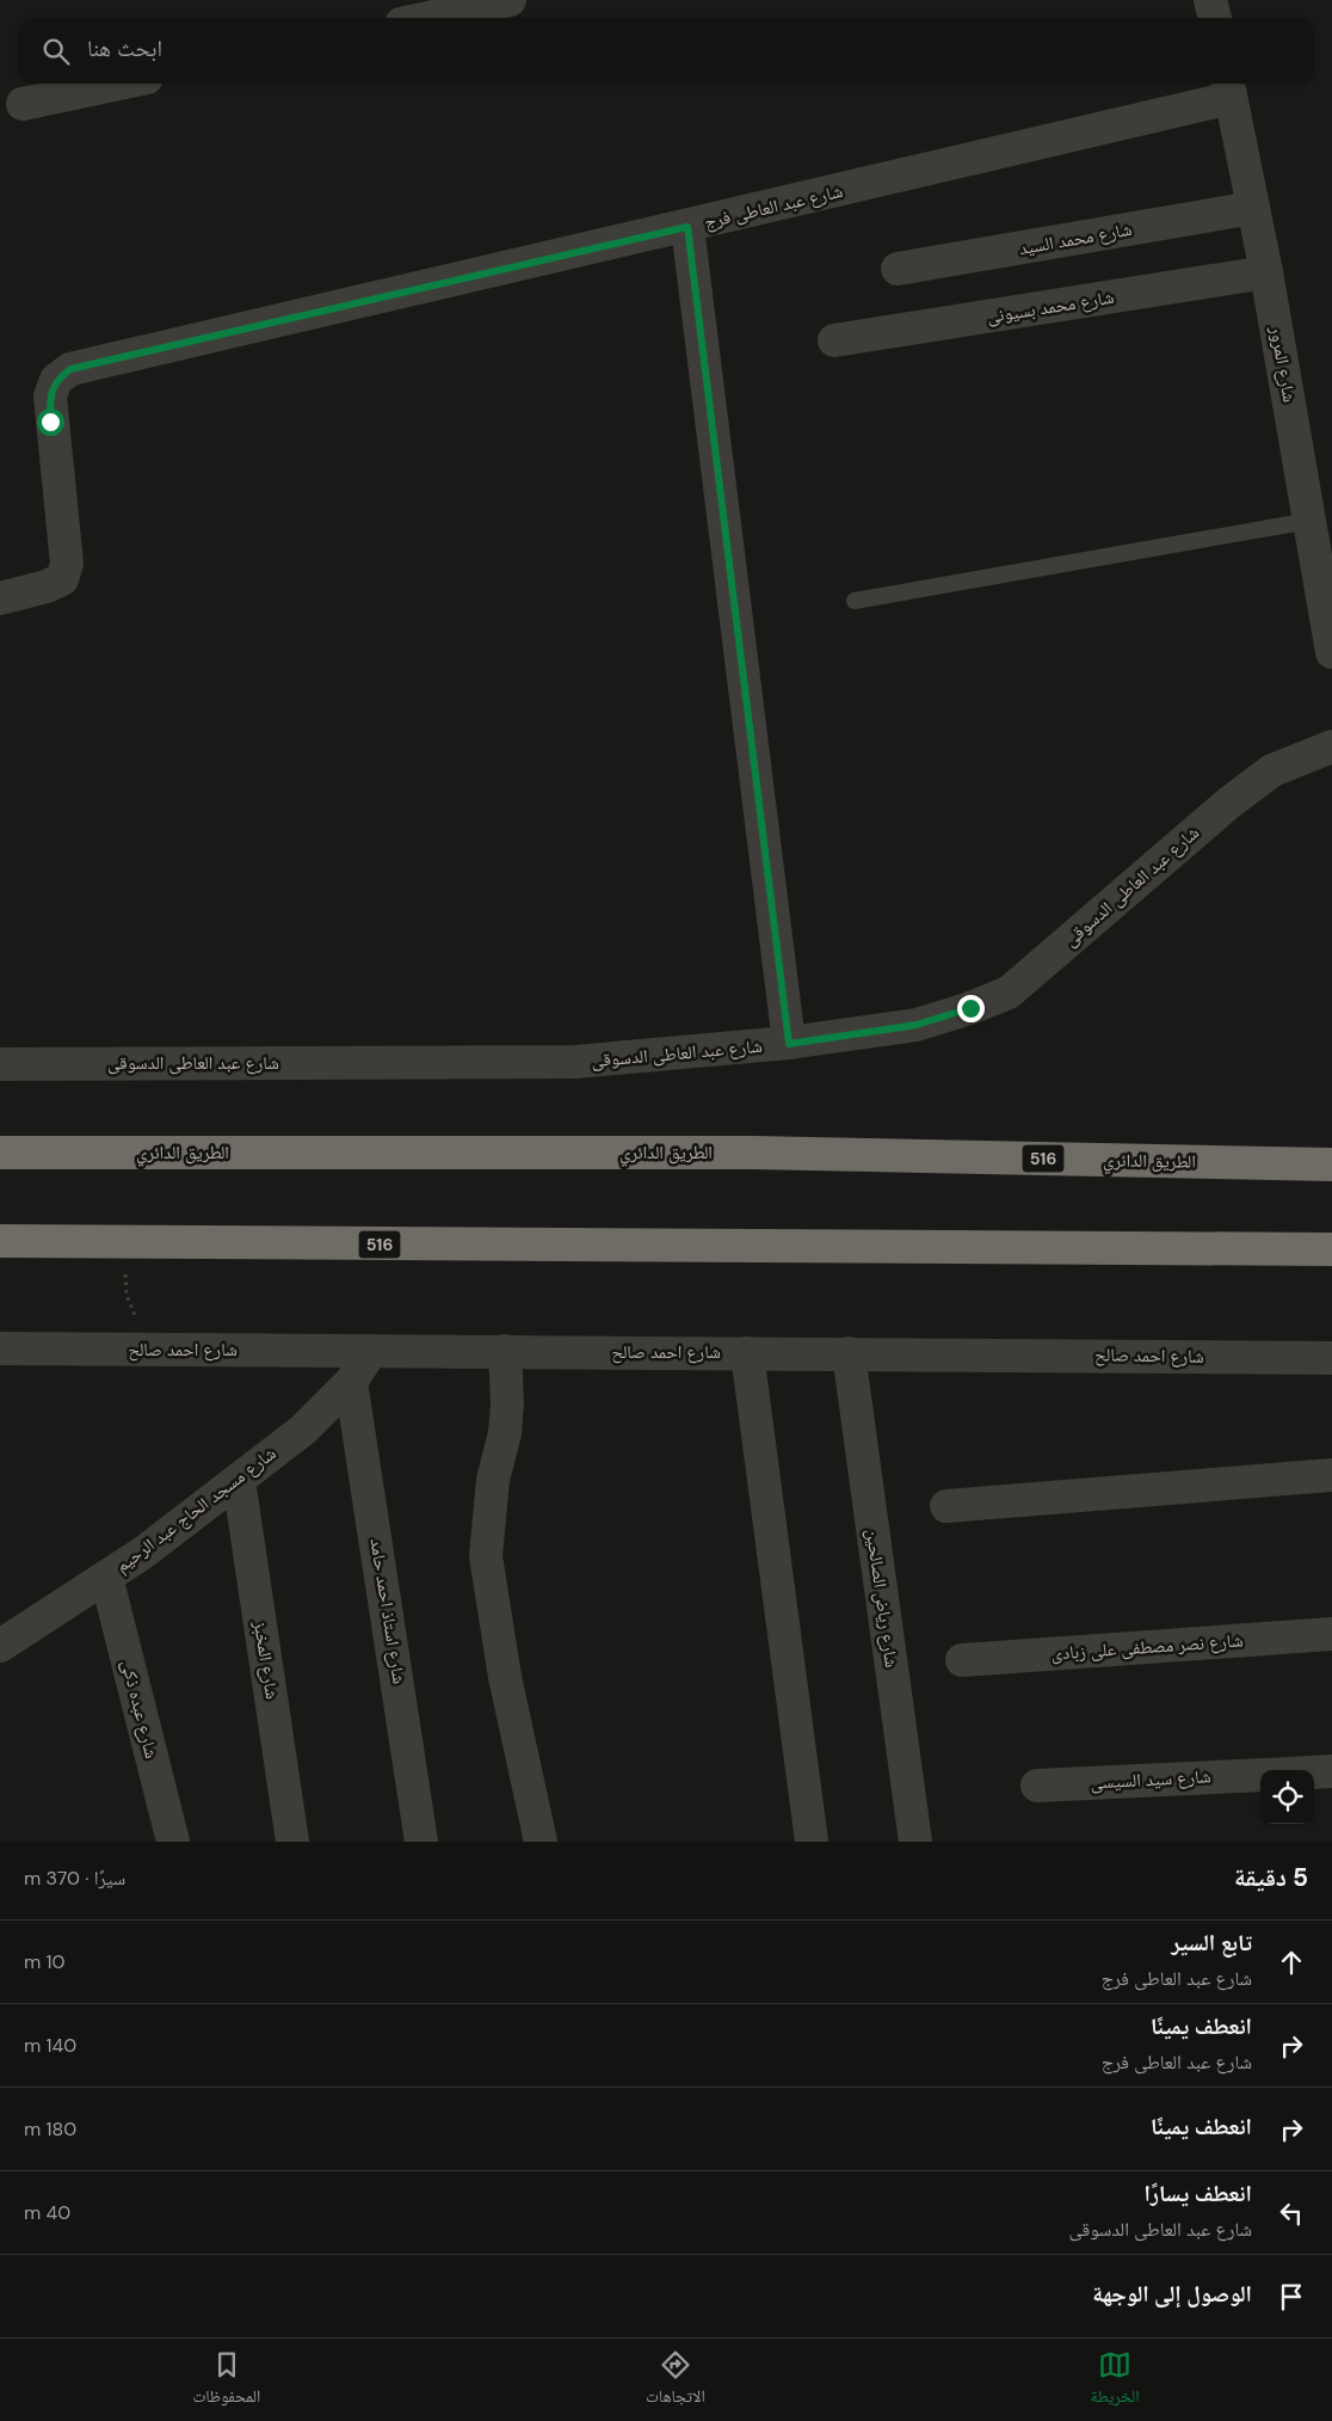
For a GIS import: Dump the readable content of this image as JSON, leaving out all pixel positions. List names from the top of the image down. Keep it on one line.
{"streets":{"highway":["الطريق الدائري","516"],"street":["شارع عبد العاطى فرج","شارع محمد السيد","شارع محمد بسيونى","شارع المرور","شارع عبد العاطى الدسوقى","شارع احمد صالح","شارع مسجد الحاج عبد الرحيم","شارع رياض الصالحين","شارع استاذ احمد حامد","شارع نصر مصطفى على زبادى","شارع المخبز","شارع عبده ذكى","شارع سيد السيسى"]},"crossings":[["شارع عبد العاطى فرج","شارع المرور"],["شارع محمد السيد","شارع المرور"],["شارع محمد بسيونى","شارع المرور"],["شارع احمد صالح","شارع مسجد الحاج عبد الرحيم"],["شارع احمد صالح","شارع رياض الصالحين"],["شارع مسجد الحاج عبد الرحيم","شارع استاذ احمد حامد"],["شارع مسجد الحاج عبد الرحيم","شارع المخبز"],["شارع مسجد الحاج عبد الرحيم","شارع عبده ذكى"]],"page":{"search":"ابحث هنا","heading":["5 دقيقة","سيرًا · 370 m"],"list":[["تابع السير","شارع عبد العاطى فرج","10 m"],["انعطف يمينًا","شارع عبد العاطى فرج","140 m"],["انعطف يمينًا","180 m"],["انعطف يسارًا","شارع عبد العاطى الدسوقى","40 m"],"الوصول إلى الوجهة"],"nav":["الخريطة","الاتجاهات","المحفوظات"]}}
